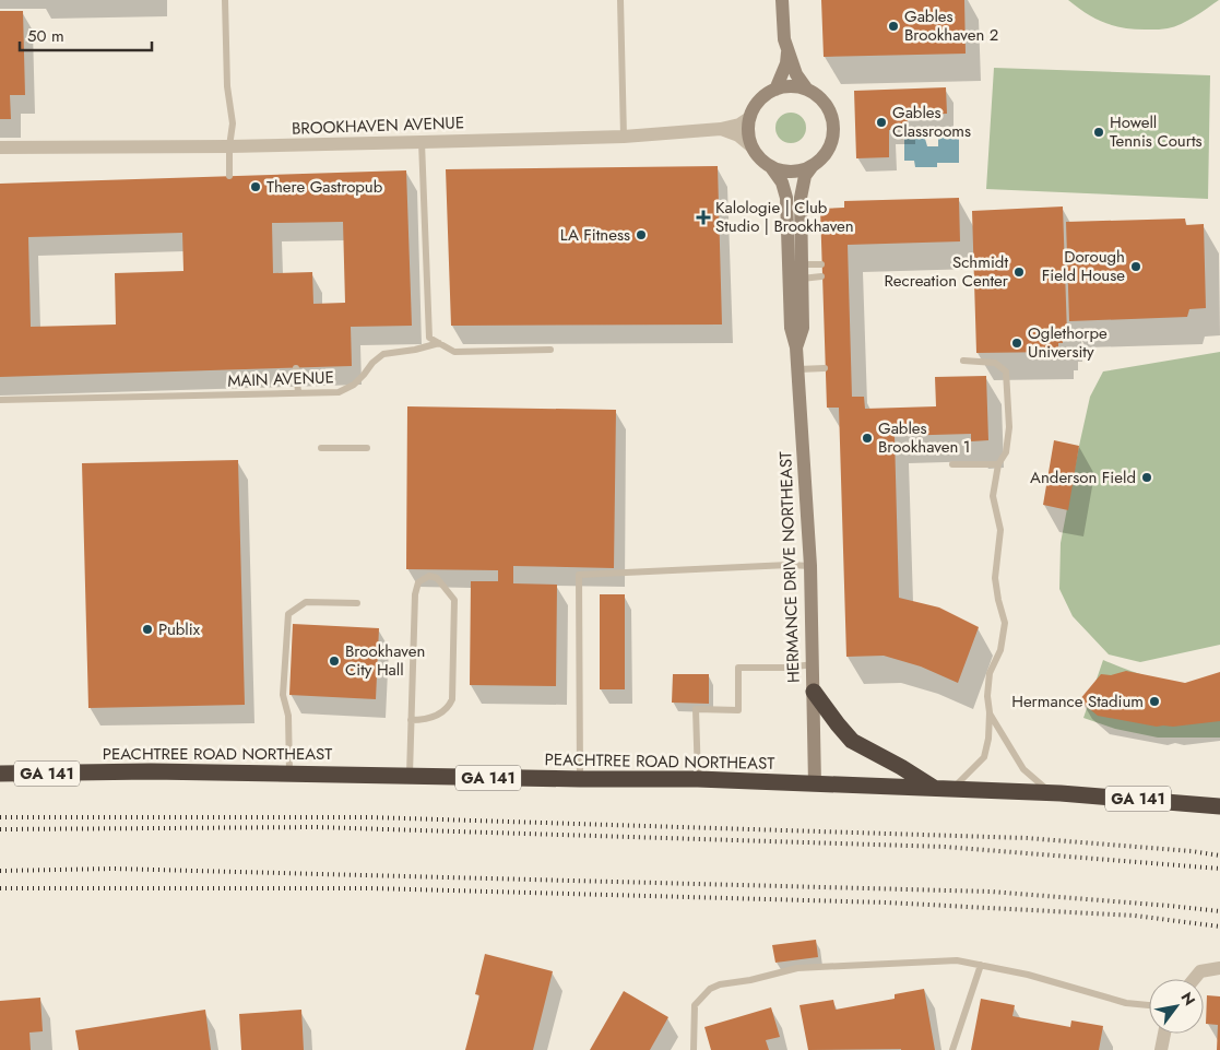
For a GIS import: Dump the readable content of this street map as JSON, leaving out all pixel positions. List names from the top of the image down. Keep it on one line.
{"streets":{"highway":["PEACHTREE ROAD NORTHEAST","GA 141"],"street":["BROOKHAVEN AVENUE","HERMANCE DRIVE NORTHEAST"],"lane":["MAIN AVENUE"]},"crossings":[["BROOKHAVEN AVENUE","HERMANCE DRIVE NORTHEAST"],["HERMANCE DRIVE NORTHEAST","PEACHTREE ROAD NORTHEAST"]],"places":{"other":["Gables Brookhaven 2","Gables Classrooms","Howell Tennis Courts","There Gastropub","LA Fitness","Dorough Field House","Schmidt Recreation Center","Oglethorpe University","Gables Brookhaven 1","Anderson Field","Publix","Brookhaven City Hall","Hermance Stadium"],"health":["Kalologie | Club Studio | Brookhaven"]},"scale_bar":"50 m","north":"top right"}
